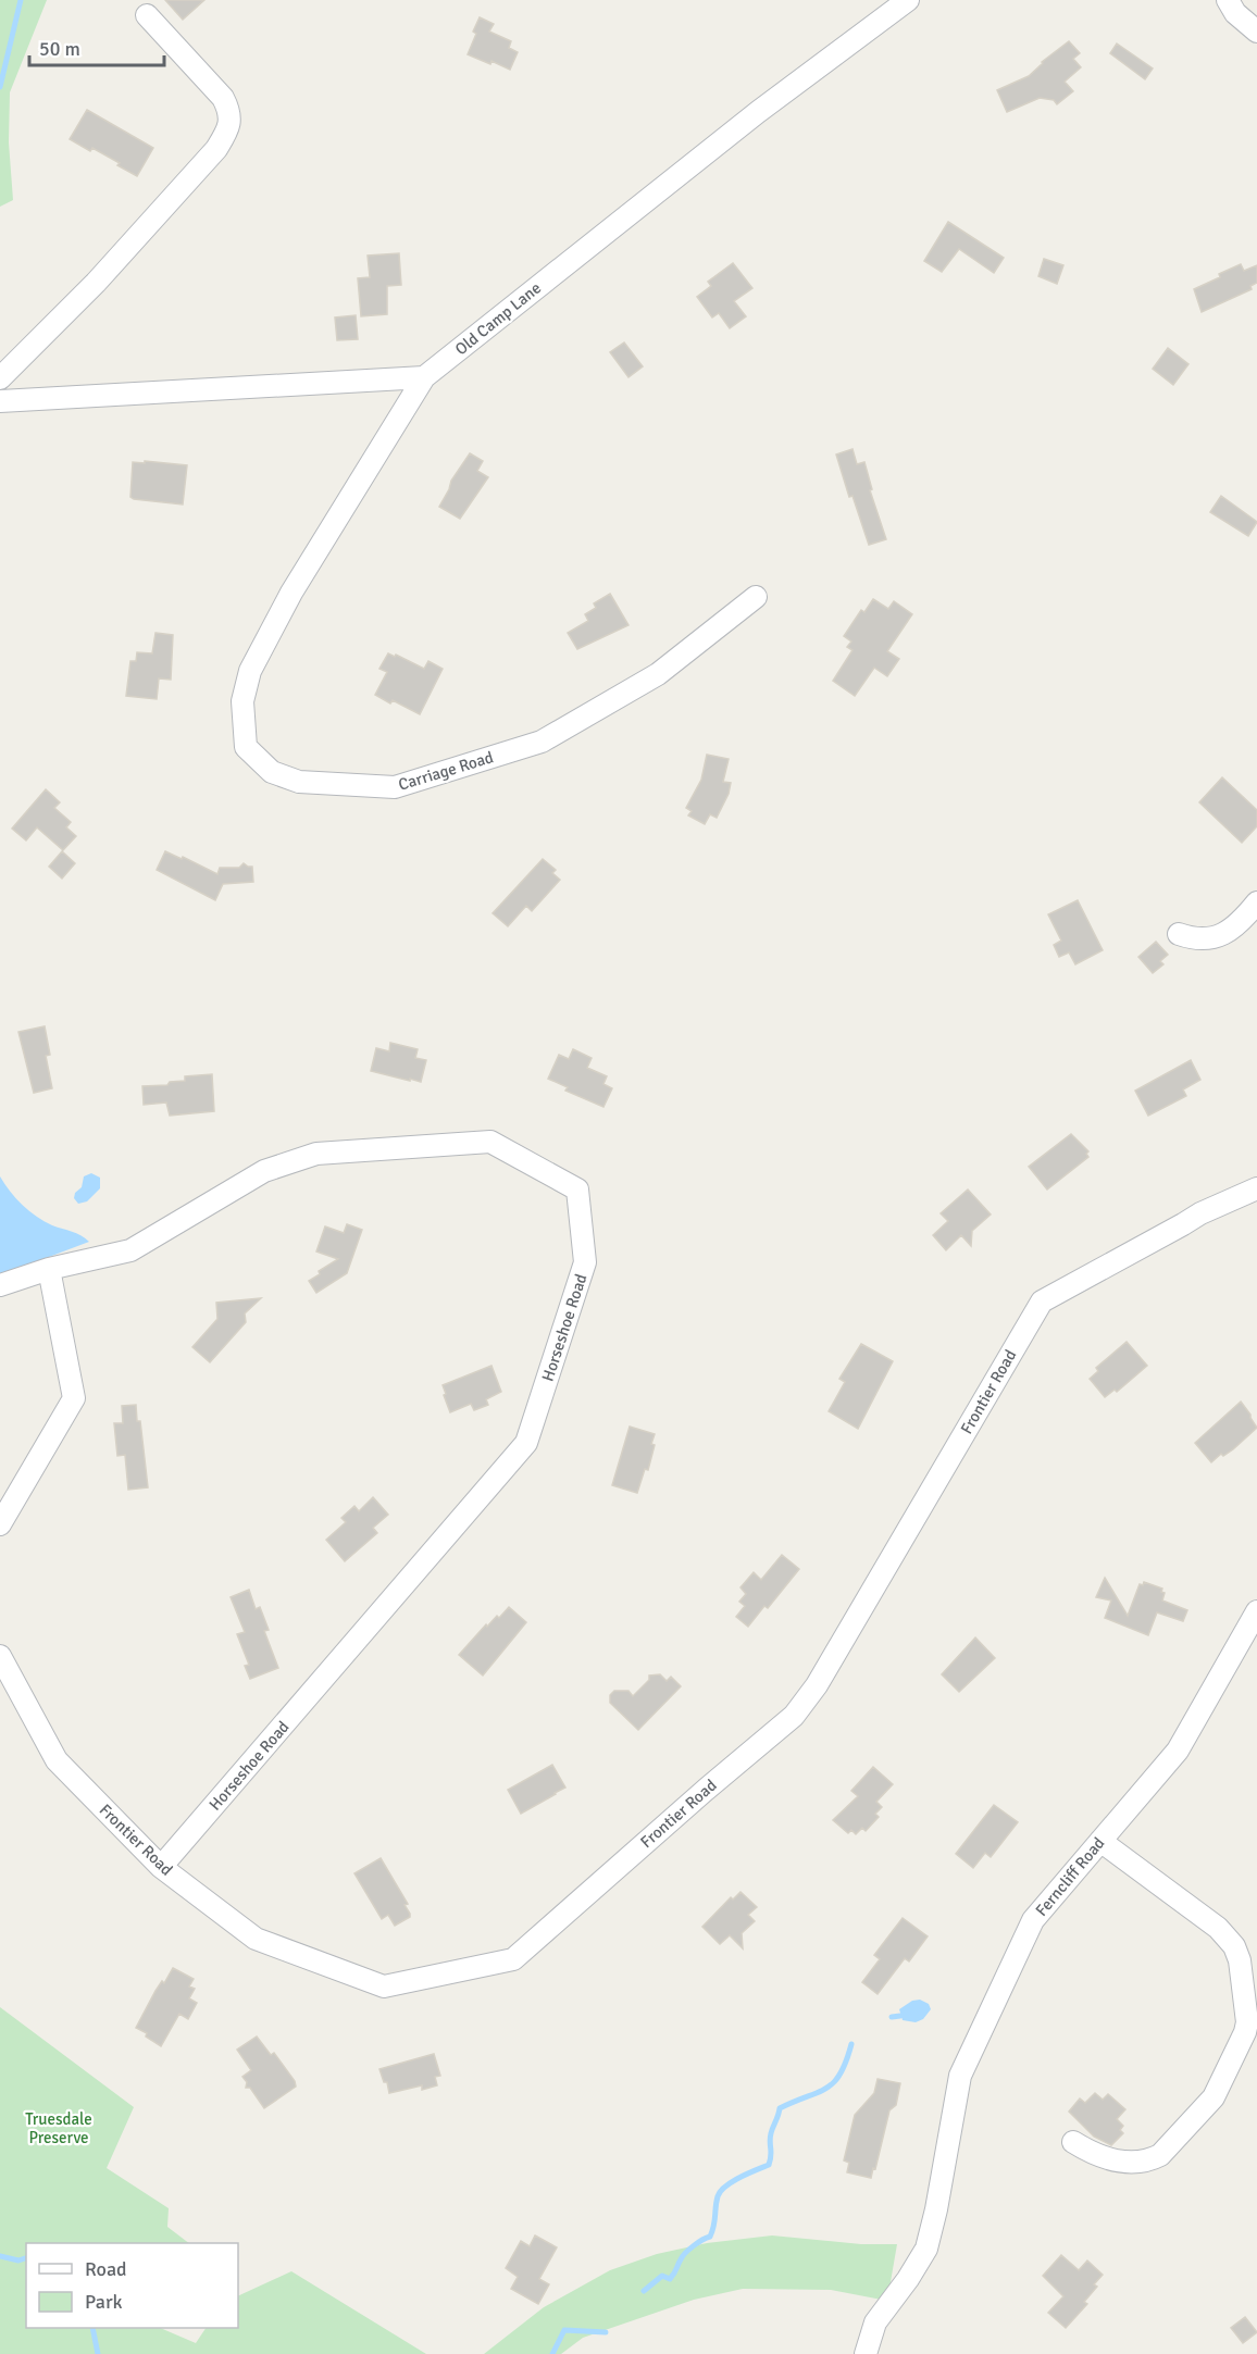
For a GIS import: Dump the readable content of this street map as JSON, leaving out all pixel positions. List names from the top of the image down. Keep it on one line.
{"streets":{"street":["Old Camp Lane","Carriage Road","Horseshoe Road","Frontier Road","Ferncliff Road"]},"crossings":[["Old Camp Lane","Carriage Road"],["Horseshoe Road","Frontier Road"]],"parks":["Truesdale Preserve"],"legend":["Road","Park"],"scale_bar":"50 m"}
